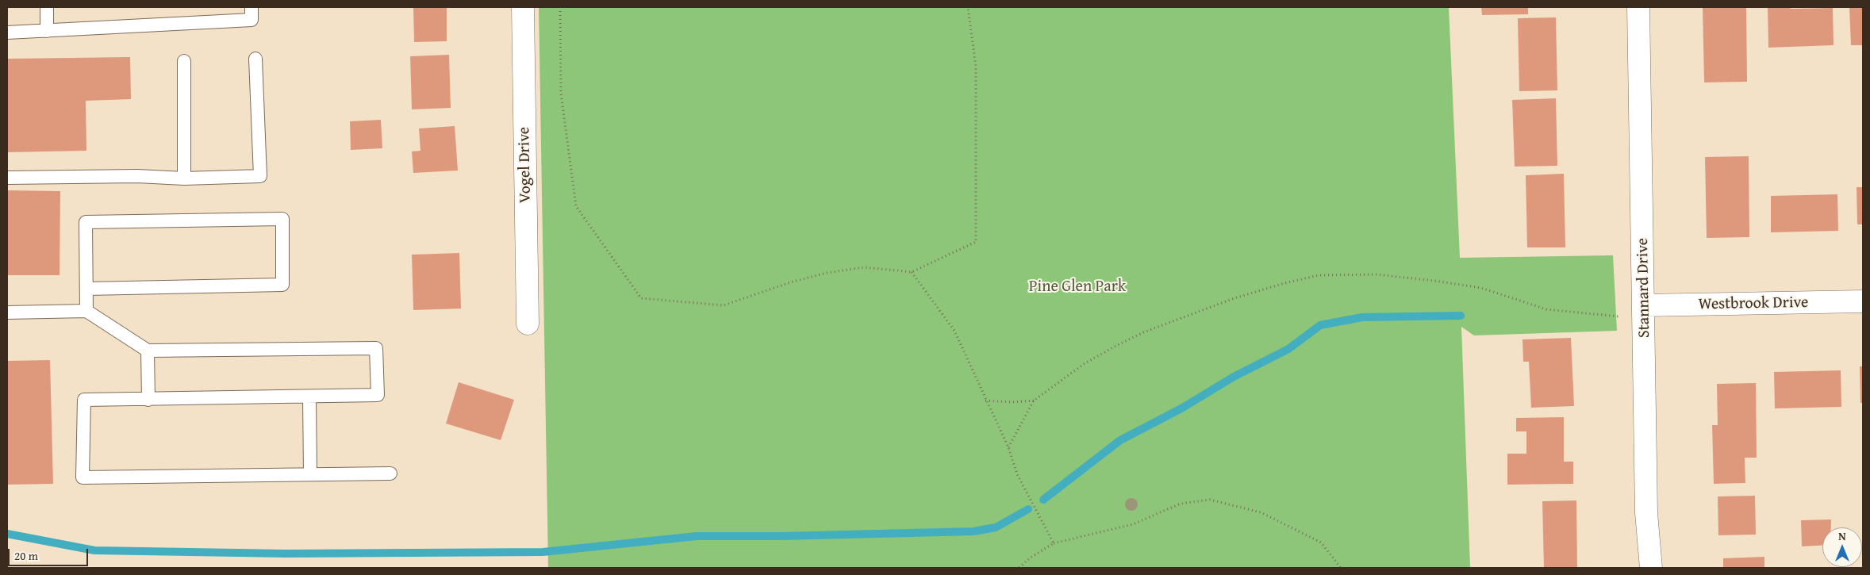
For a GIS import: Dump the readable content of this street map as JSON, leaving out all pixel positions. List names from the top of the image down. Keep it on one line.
{"streets":{"street":["Vogel Drive","Stannard Drive","Westbrook Drive"]},"crossings":[["Stannard Drive","Westbrook Drive"]],"parks":["Pine Glen Park"],"scale_bar":"20 m","north":"top"}
